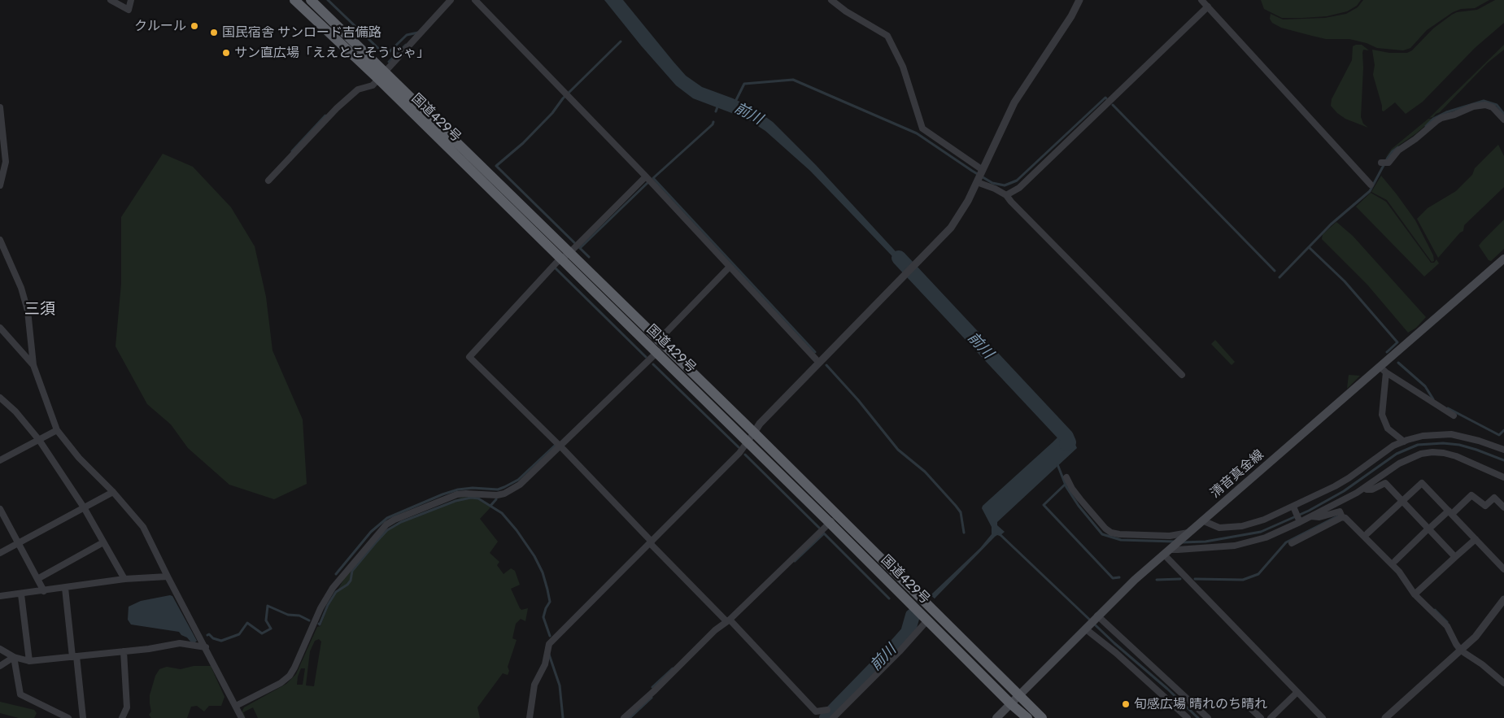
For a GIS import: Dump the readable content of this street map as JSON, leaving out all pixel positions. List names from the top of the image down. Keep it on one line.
{"streets":{"highway":["国道429号"],"main road":["清音真金線"]},"crossings":[["国道429号","清音真金線"]],"districts":["三須"],"water":["前川"],"places":["クルール","国民宿舎 サンロード吉備路","サン直広場「ええとこそうじゃ」","旬感広場 晴れのち晴れ"]}
